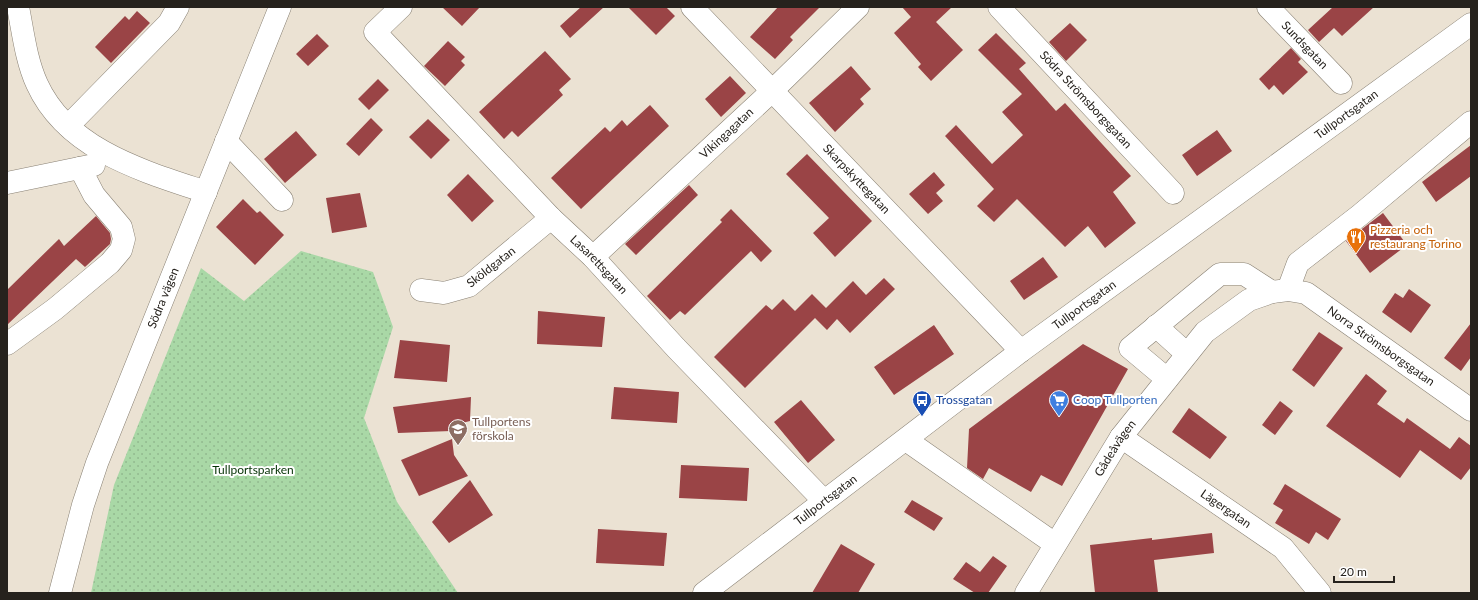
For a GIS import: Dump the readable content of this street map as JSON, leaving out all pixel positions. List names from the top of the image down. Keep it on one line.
{"streets":{"main road":["Sundsgatan","Södra Strömsborgsgatan","Tullportsgatan","Vikingagatan","Skarpskyttegatan","Lasarettsgatan","Sköldgatan","Södra vägen","Norra Strömsborgsgatan","Gådeåvägen","Lägergatan"]},"crossings":[["Tullportsgatan","Skarpskyttegatan"],["Tullportsgatan","Lasarettsgatan"],["Vikingagatan","Skarpskyttegatan"],["Vikingagatan","Lasarettsgatan"],["Lasarettsgatan","Sköldgatan"],["Norra Strömsborgsgatan","Gådeåvägen"],["Gådeåvägen","Lägergatan"]],"parks":["Tullportsparken"],"places":{"restaurant":["Pizzeria och restaurang Torino"],"bus stop":["Trossgatan"],"supermarket":["Coop Tullporten"],"school or university":["Tullportens förskola"]},"scale_bar":"20 m"}
